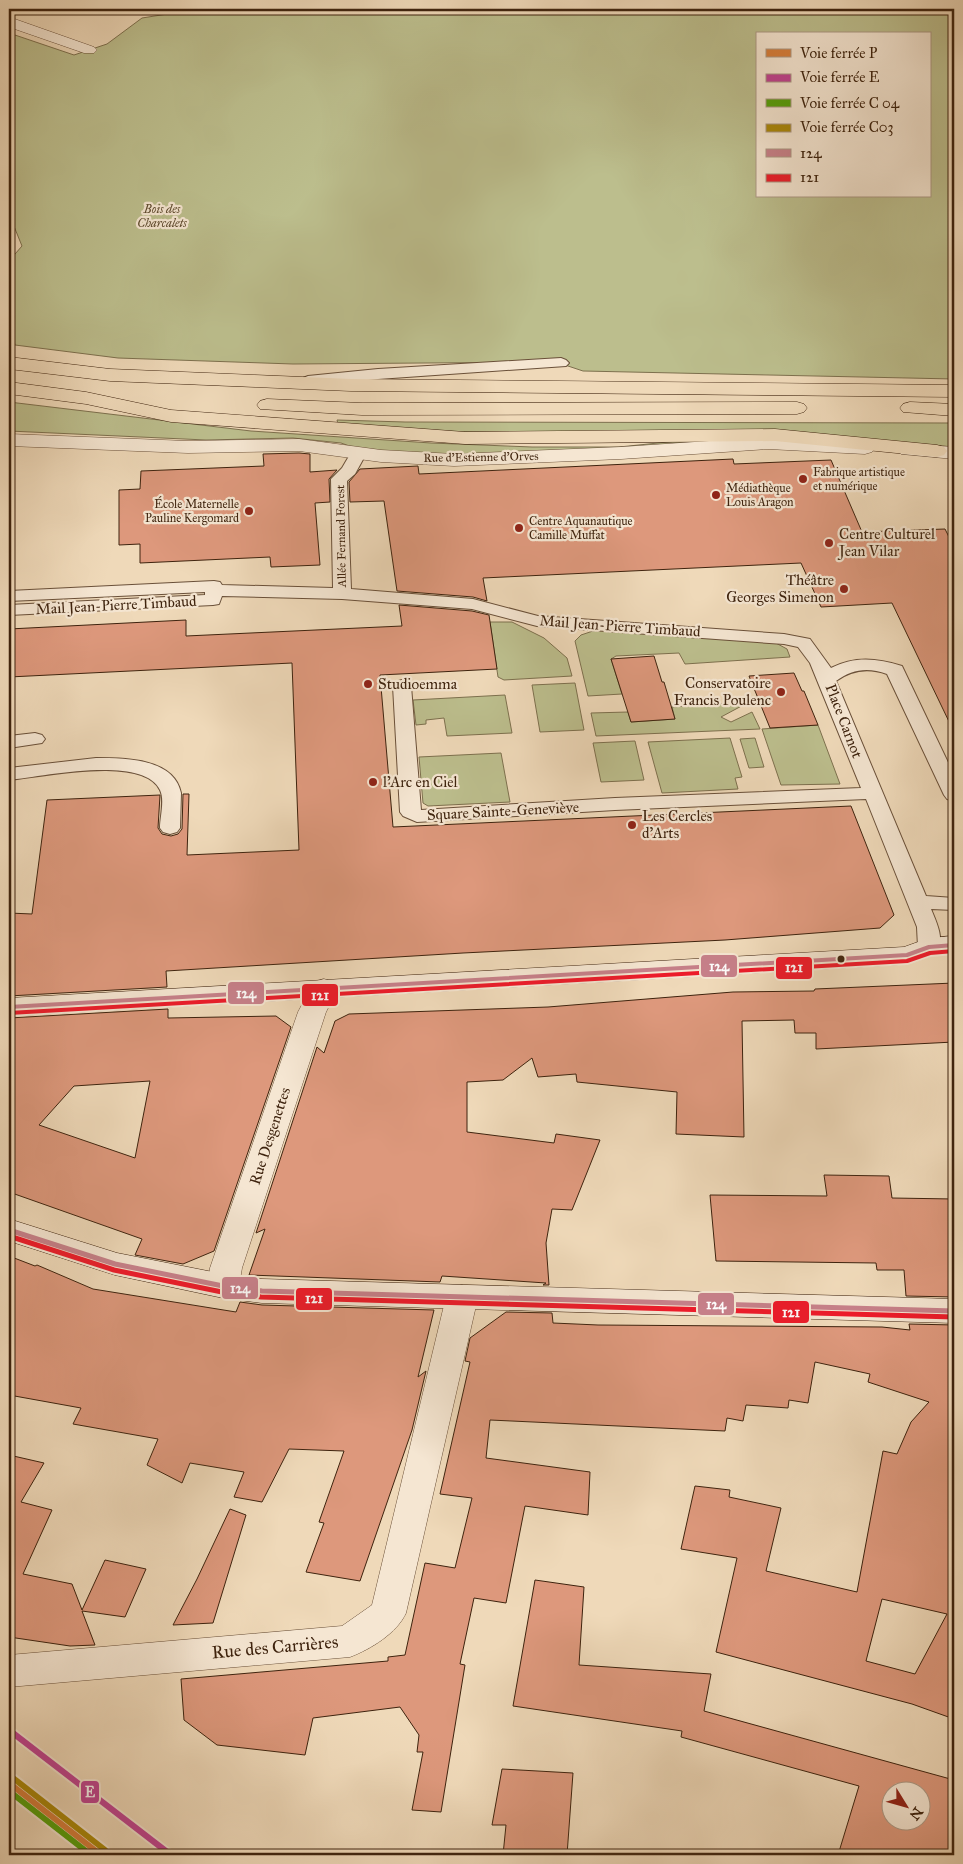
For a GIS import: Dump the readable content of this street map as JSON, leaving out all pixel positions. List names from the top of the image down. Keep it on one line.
{"streets":{"street":["Rue d'Estienne d'Orves","Rue Desgenettes","Rue des Carrières"],"lane":["Allée Fernand Forest","Mail Jean-Pierre Timbaud","Place Carnot","Square Sainte-Geneviève"]},"crossings":[["Rue d'Estienne d'Orves","Allée Fernand Forest"],["Allée Fernand Forest","Mail Jean-Pierre Timbaud"],["Mail Jean-Pierre Timbaud","Place Carnot"],["Place Carnot","Square Sainte-Geneviève"]],"parks":["Bois des Charcalets"],"places":["Fabrique artistique et numérique","Médiathèque Louis Aragon","École Maternelle Pauline Kergomard","Centre Aquanautique Camille Muffat","Centre Culturel Jean Vilar","Théâtre Georges Simenon","Studioemma","Conservatoire Francis Poulenc","l'Arc en Ciel","Les Cercles d'Arts"],"lines":["transit line 124","transit line 121","rail line E","rail line C03","rail line P"],"legend":["Voie ferrée P","Voie ferrée E","Voie ferrée C 04","Voie ferrée C03","124","121"],"north":"bottom right"}
